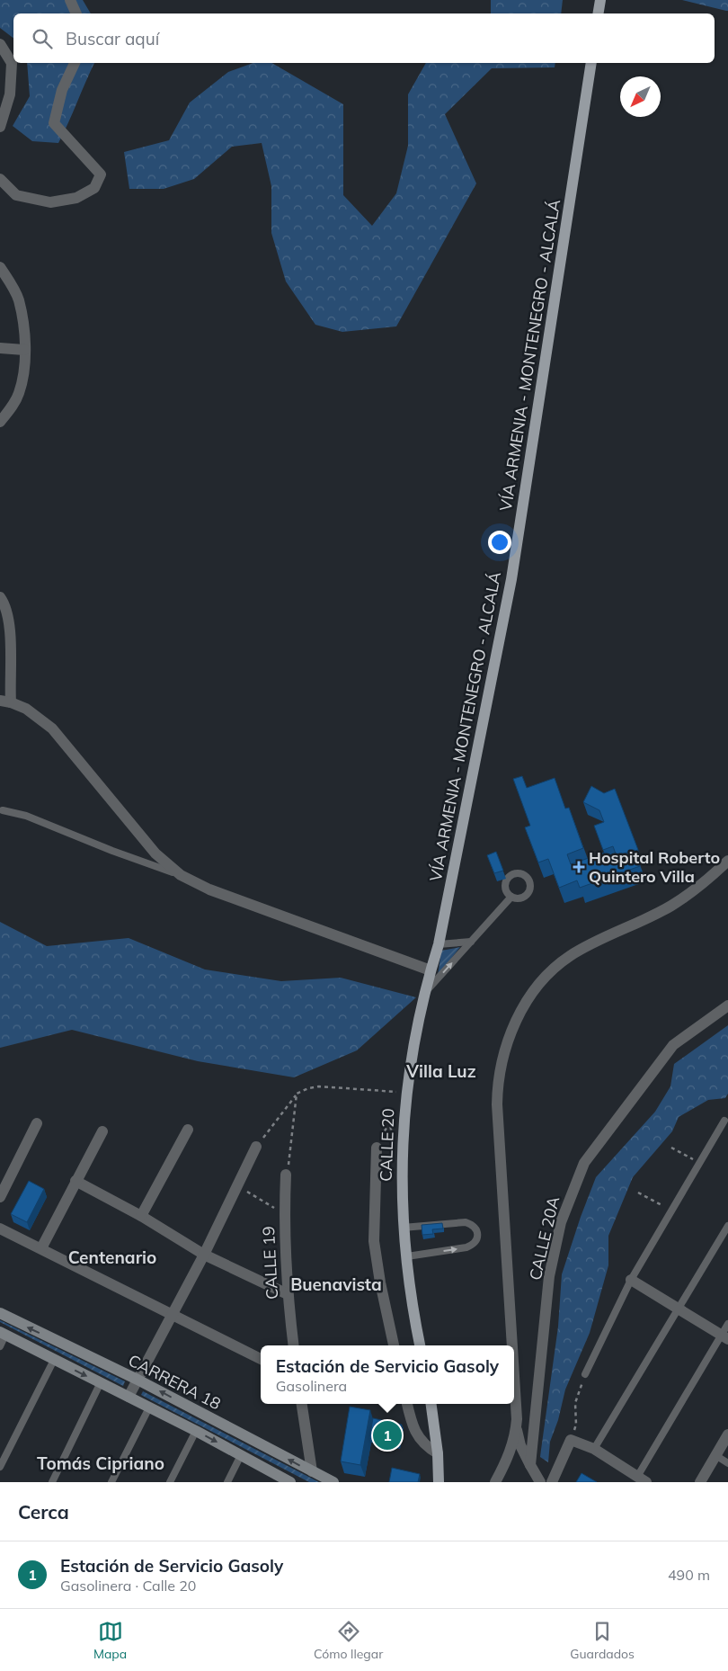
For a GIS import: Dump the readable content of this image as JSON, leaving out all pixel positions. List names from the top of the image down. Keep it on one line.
{"streets":{"main road":["VÍA ARMENIA - MONTENEGRO - ALCALÁ","CALLE 20","CARRERA 18"],"street":["CALLE 20A","CALLE 19"]},"crossings":[["VÍA ARMENIA - MONTENEGRO - ALCALÁ","CALLE 20"]],"districts":["Villa Luz","Centenario","Buenavista","Tomás Cipriano"],"places":{"health":["Hospital Roberto Quintero Villa"]},"north":"bottom left","page":{"search":"Buscar aquí","popup":["Estación de Servicio Gasoly","Gasolinera"],"pins":"1","heading":"Cerca","list":[{"mark":"1","name":"Estación de Servicio Gasoly","note":"Gasolinera · Calle 20","value":"490 m"}],"nav":["Mapa","Cómo llegar","Guardados"]}}
